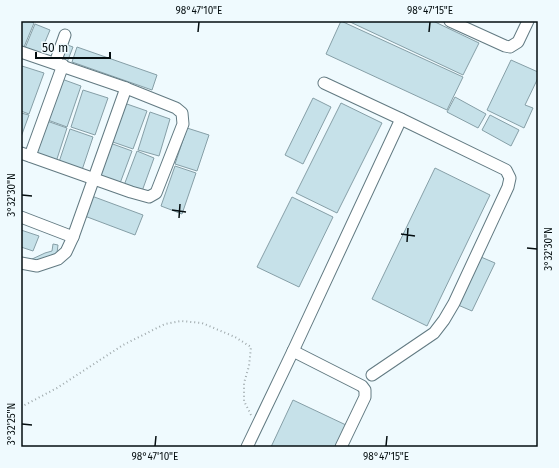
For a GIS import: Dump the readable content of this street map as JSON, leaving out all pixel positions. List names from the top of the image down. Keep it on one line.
{"scale_bar":"50 m","coordinates":["98°47'10\"E","98°47'15\"E","3°32'30\"N","3°32'25\"N"]}
